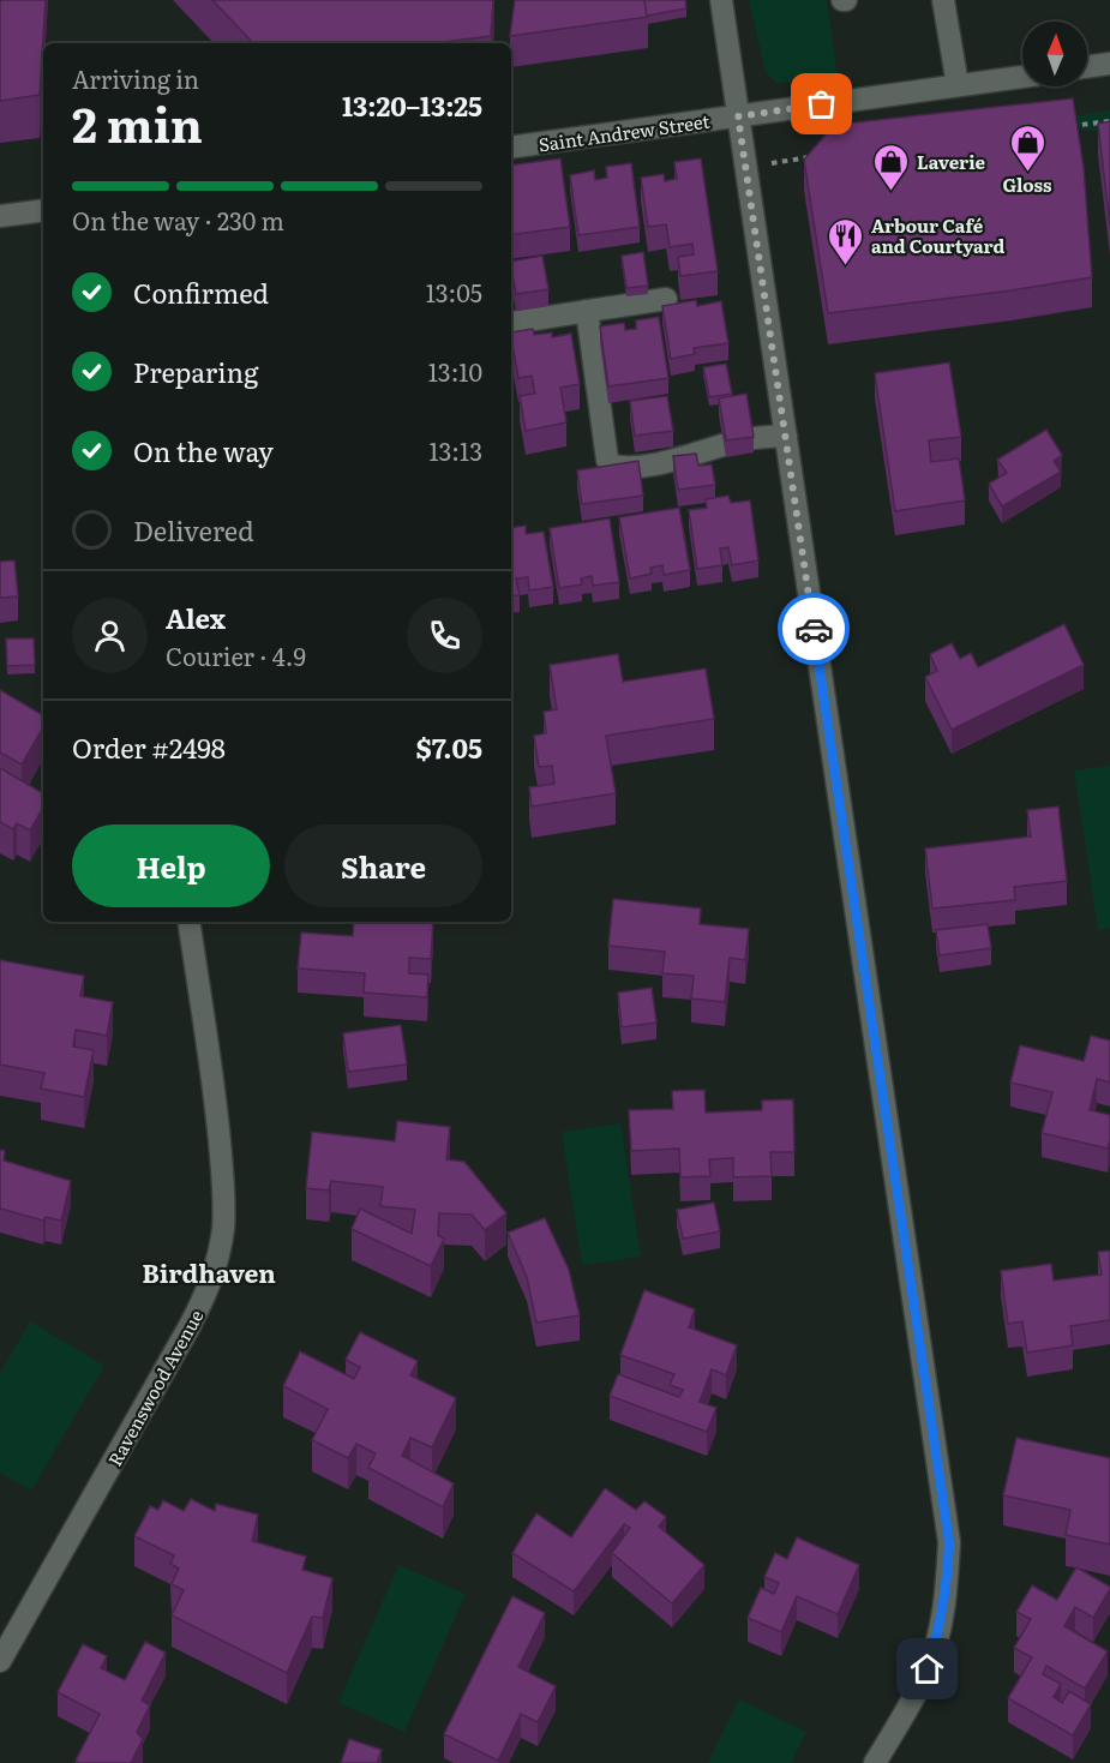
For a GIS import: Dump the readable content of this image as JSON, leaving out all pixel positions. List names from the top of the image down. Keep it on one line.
{"streets":{"street":["Saint Andrew Street","Ravenswood Avenue"]},"districts":["Birdhaven"],"places":{"shop":["Gloss","Laverie"],"restaurant":["Arbour Café and Courtyard"]},"north":"top","page":{"heading":["2 min","Arriving in","13:20–13:25"],"panel":["Alex","Courier · 4.9","Order #2498","$7.05"],"bar":"On the way · 230 m","list":[["Confirmed","13:05"],["Preparing","13:10"],["On the way","13:13"],"Delivered"],"buttons":["Help","Share"]}}
